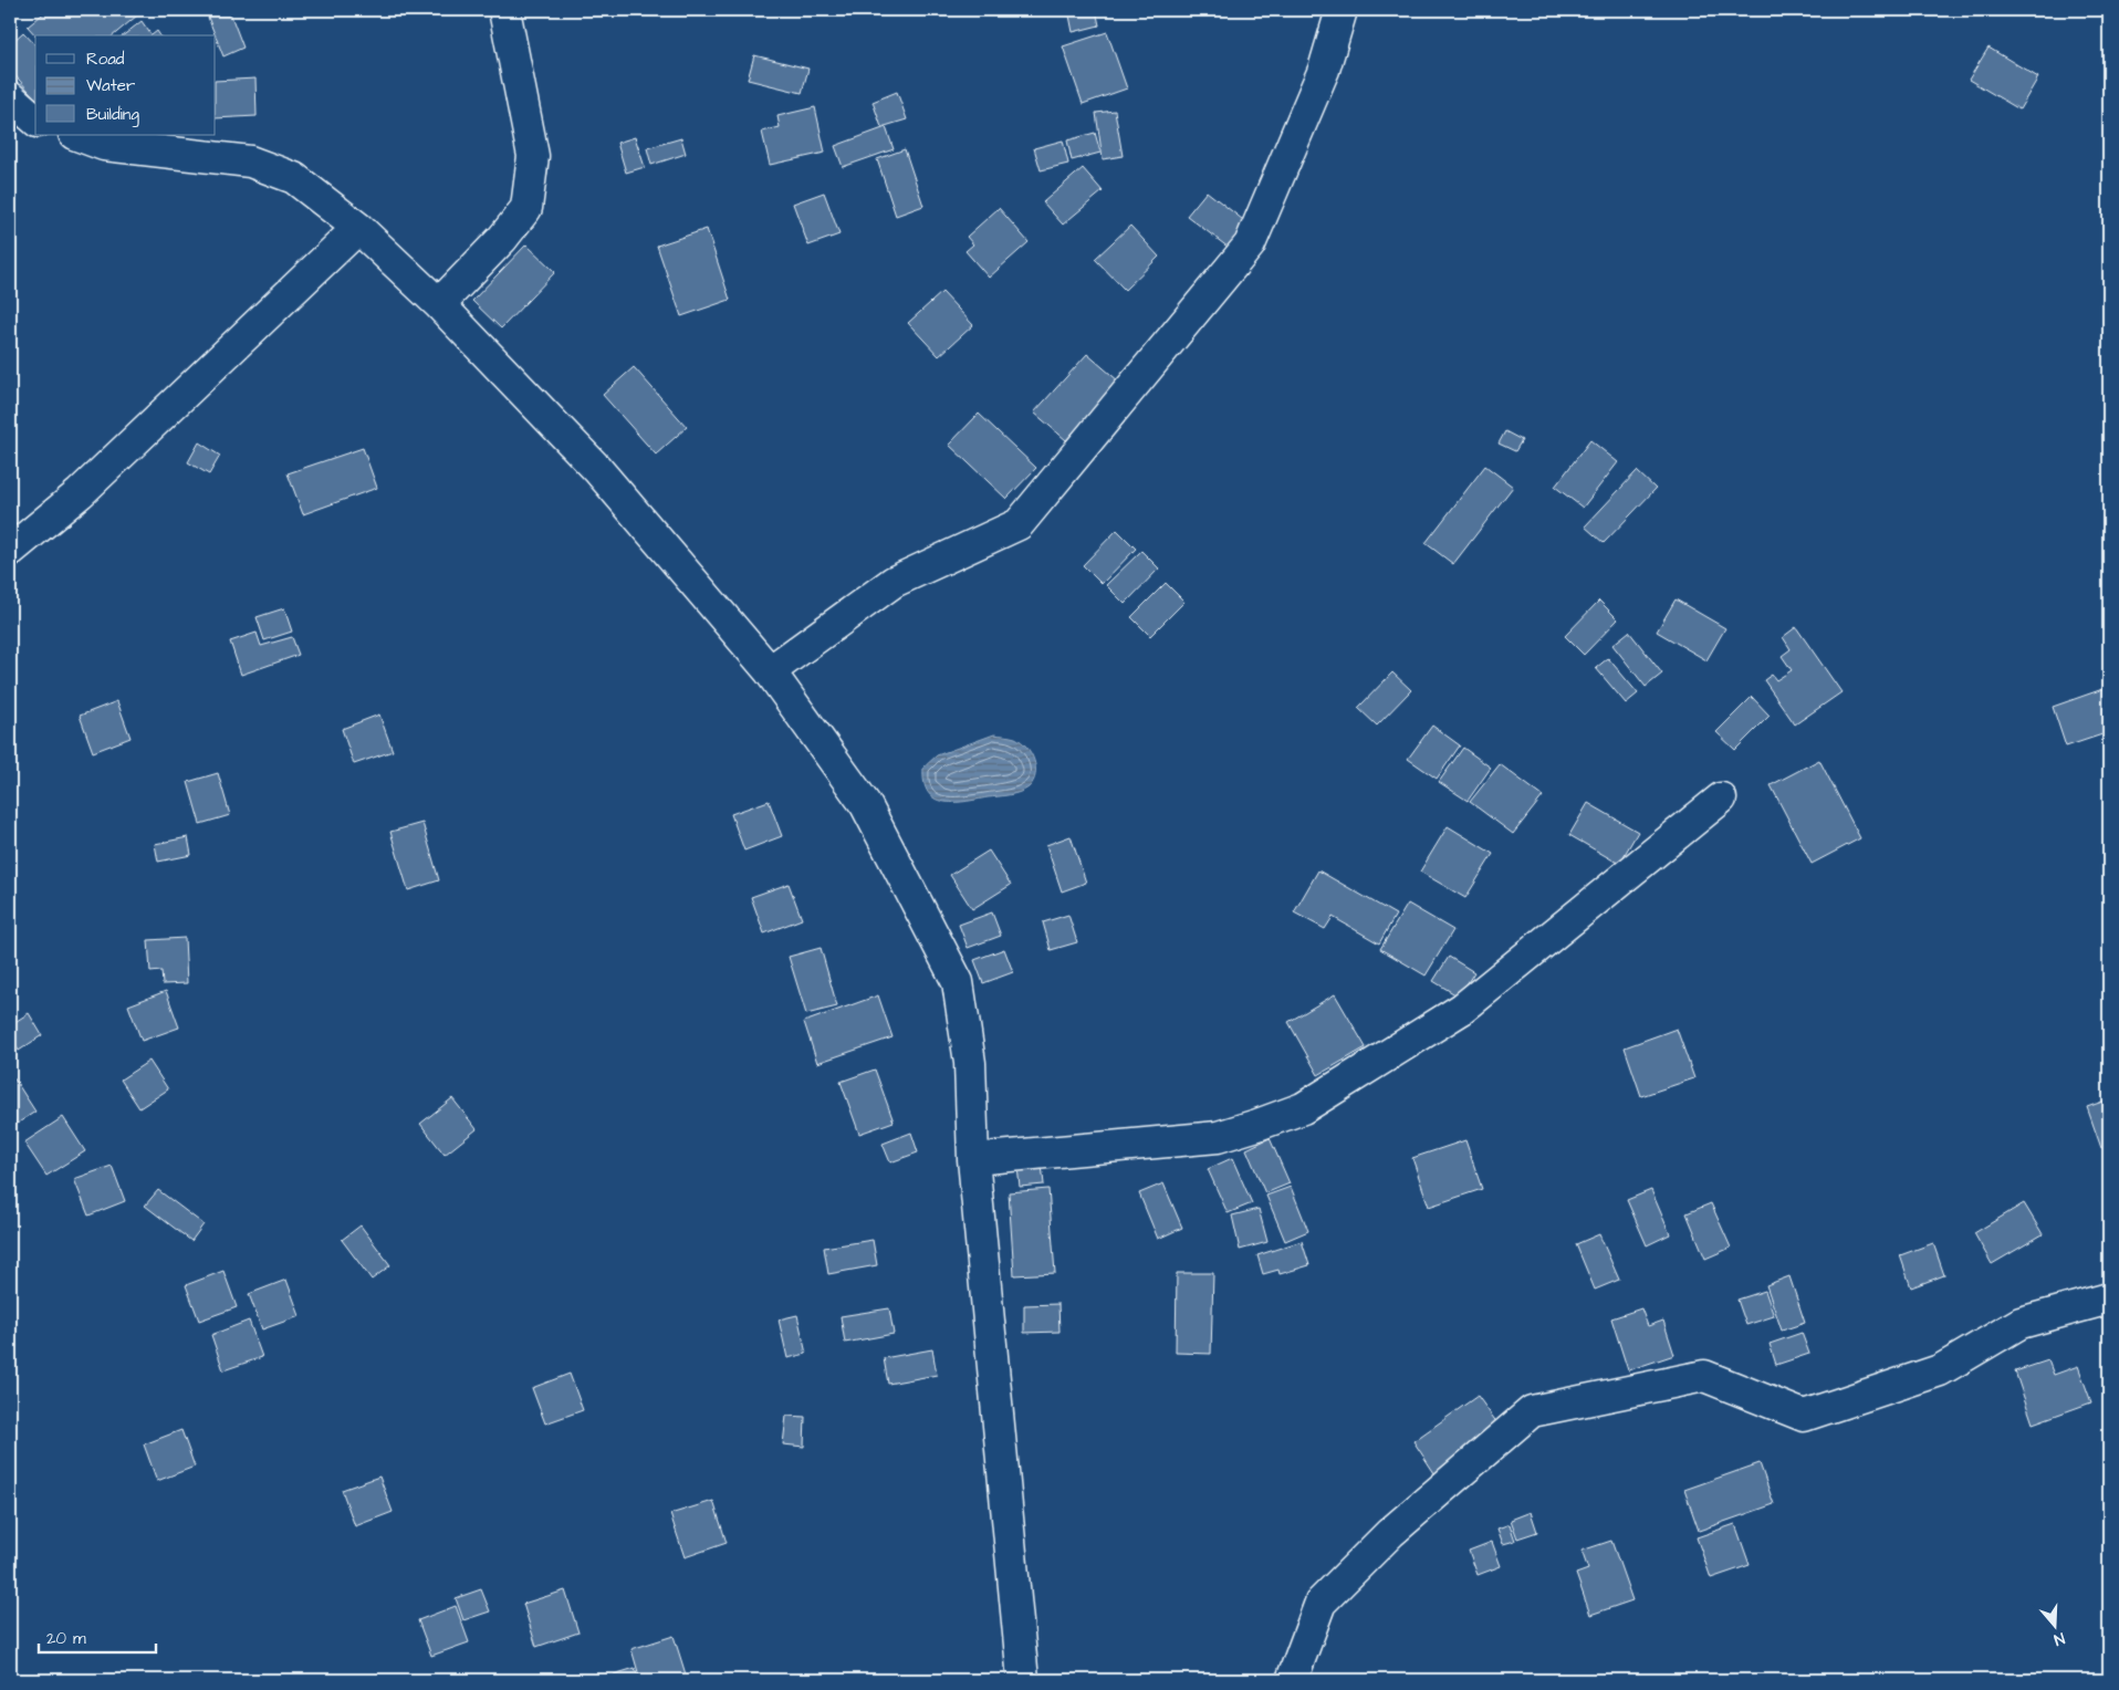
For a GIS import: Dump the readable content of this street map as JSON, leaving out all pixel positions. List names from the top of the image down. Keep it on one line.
{"legend":["Road","Water","Building"],"scale_bar":"20 m","north":"bottom"}
